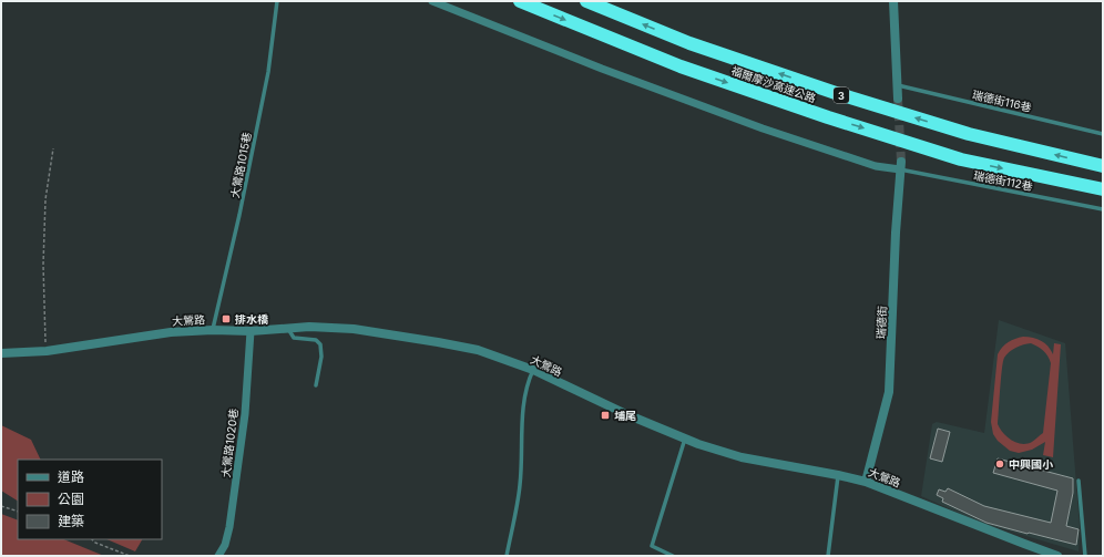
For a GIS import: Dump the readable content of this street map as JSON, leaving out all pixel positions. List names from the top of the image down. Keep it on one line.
{"streets":{"highway":["福爾摩沙高速公路","3"],"street":["大鶯路","瑞德街","大鶯路1020巷"],"lane":["瑞德街116巷","大鶯路1015巷","瑞德街112巷"]},"crossings":[["大鶯路1015巷","大鶯路"],["瑞德街112巷","瑞德街"],["大鶯路","瑞德街"],["大鶯路","大鶯路1020巷"]],"places":{"transit":["排水橋","埔尾"],"other":["中興國小"]},"legend":["道路","公園","建築"]}
